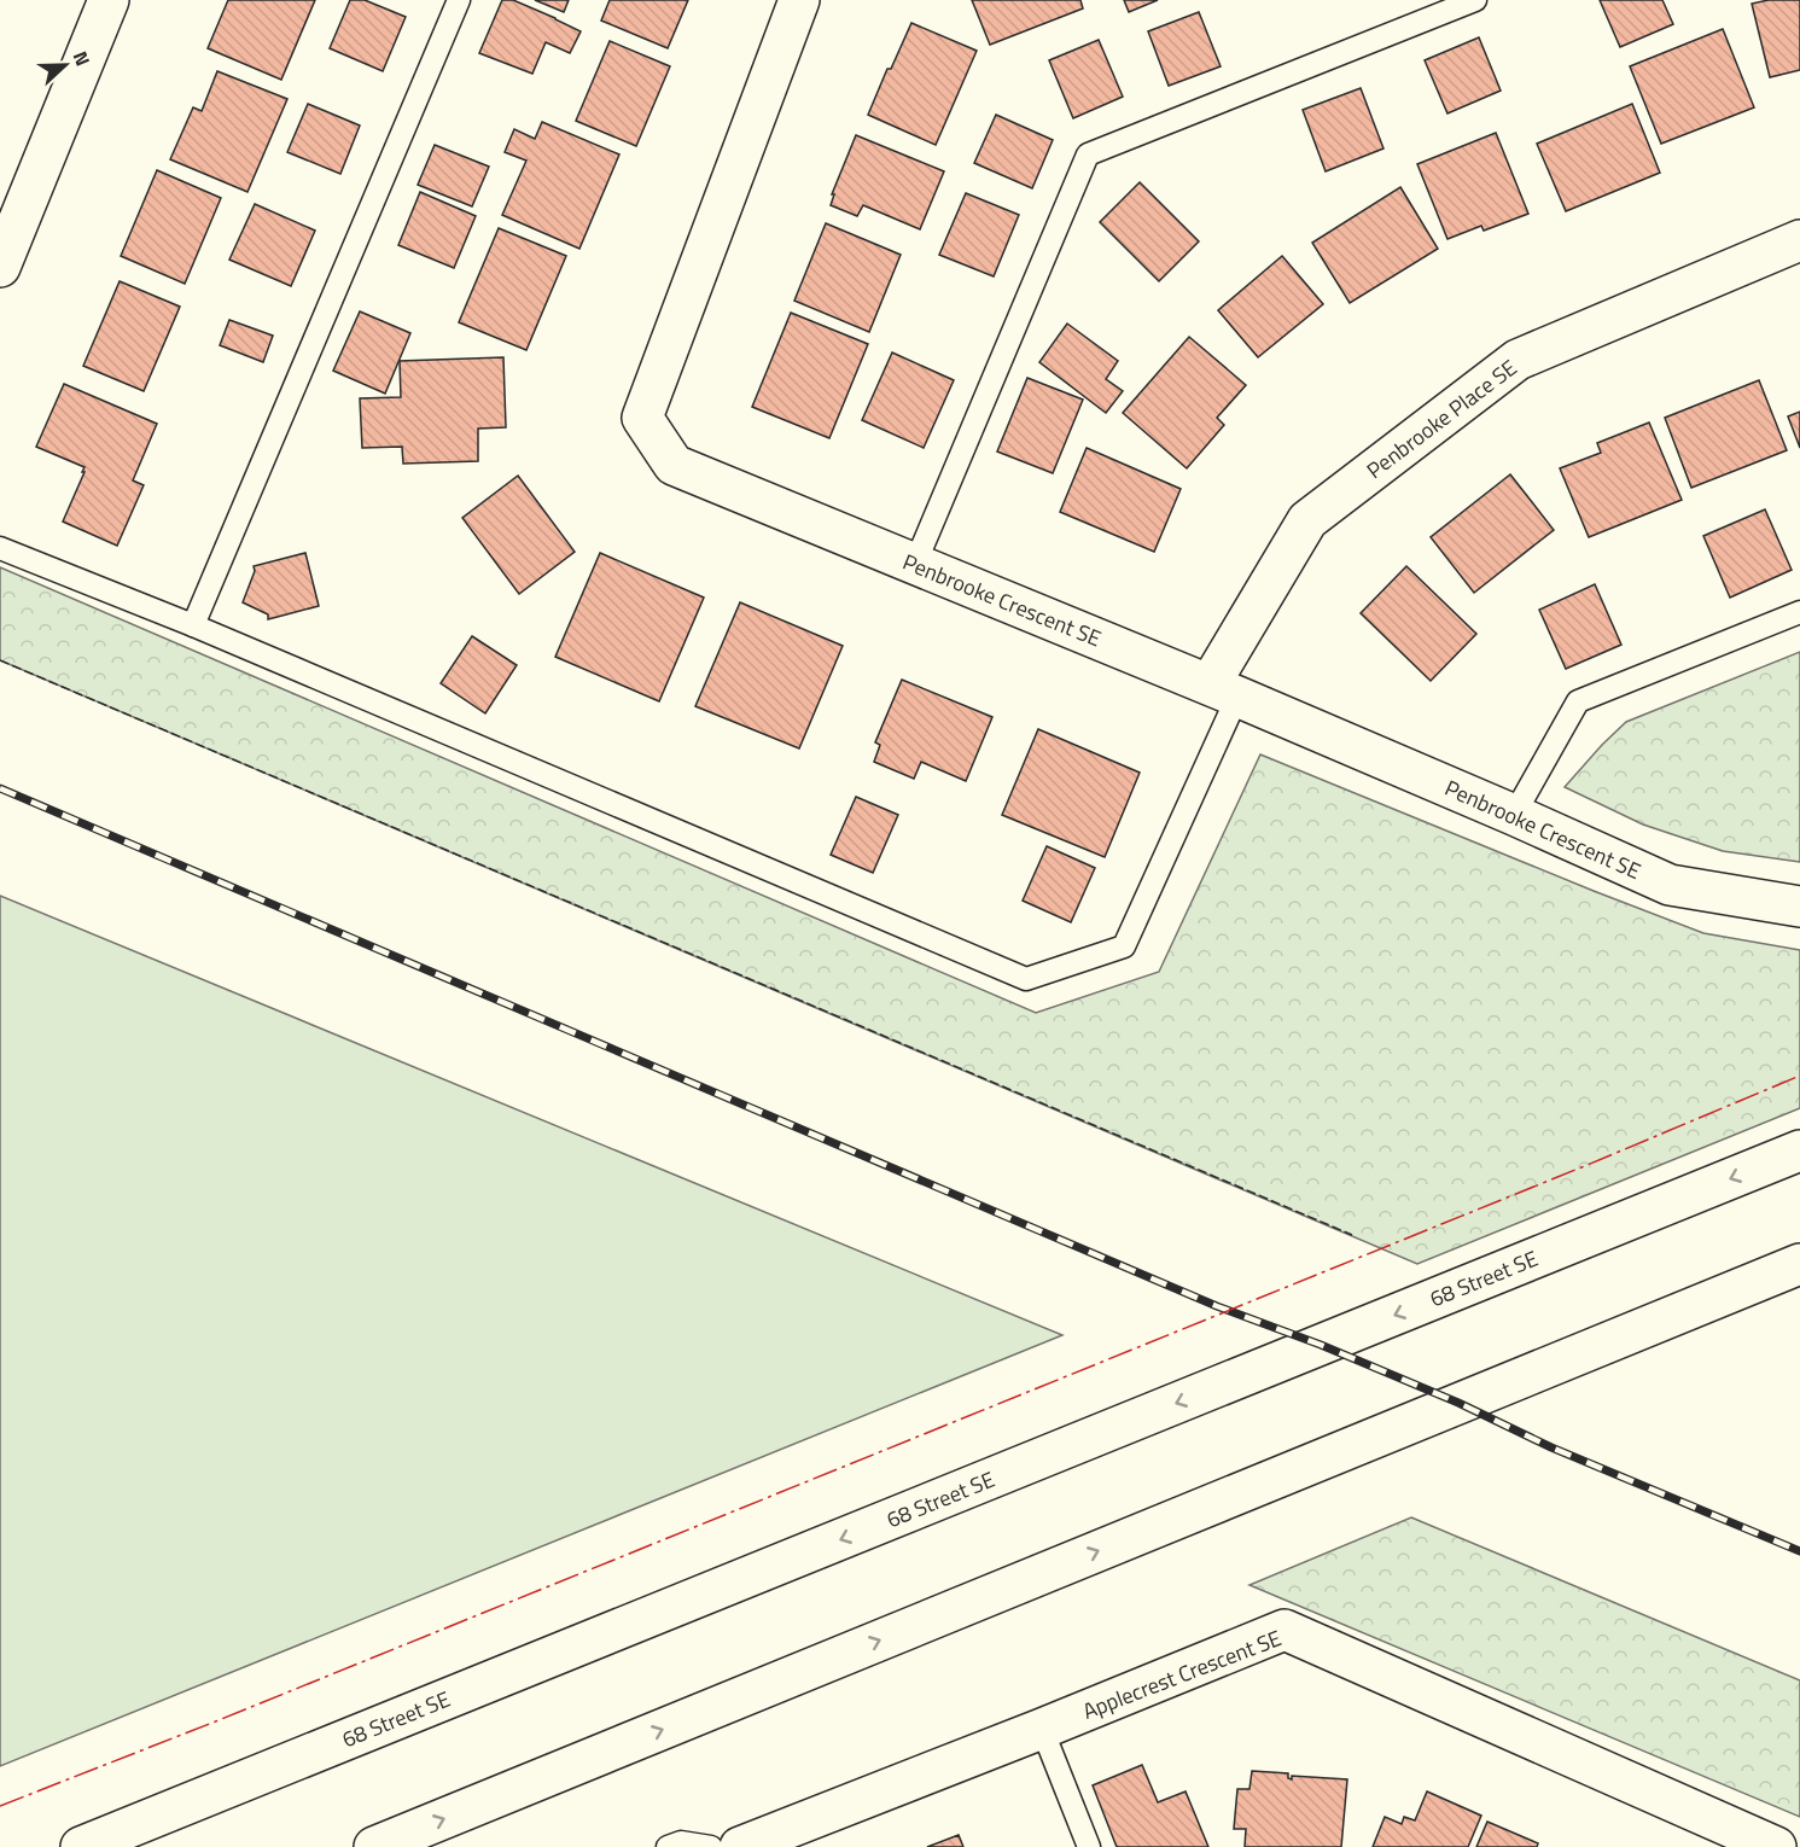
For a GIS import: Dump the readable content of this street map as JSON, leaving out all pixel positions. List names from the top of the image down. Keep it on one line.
{"streets":{"street":["Penbrooke Place SE","Penbrooke Crescent SE","68 Street SE","Applecrest Crescent SE"]},"crossings":[["Penbrooke Place SE","Penbrooke Crescent SE"]],"north":"right"}
